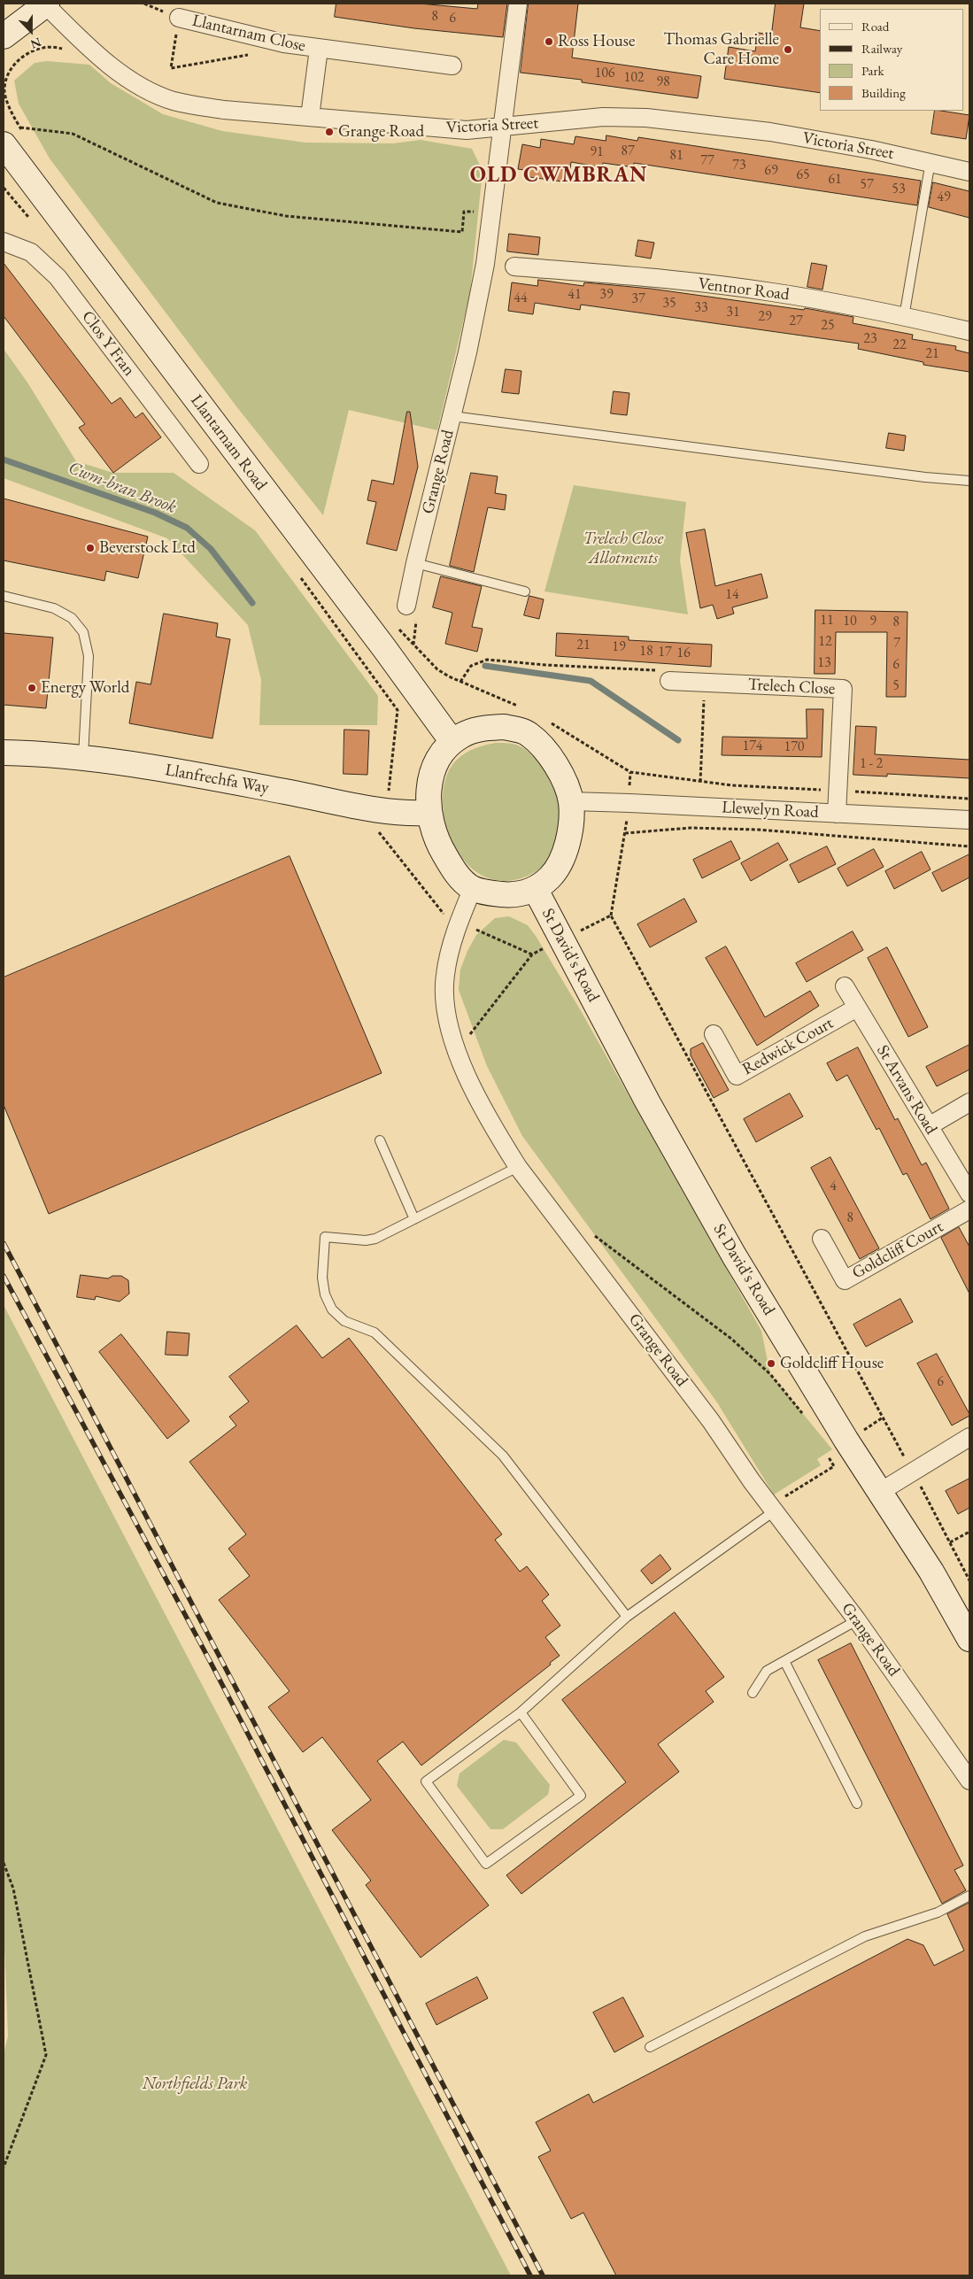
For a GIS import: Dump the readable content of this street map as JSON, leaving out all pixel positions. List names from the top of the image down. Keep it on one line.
{"streets":{"street":["Llantarnam Close","Victoria Street","Ventnor Road","Clos Y Fran","Llantarnam Road","Grange Road","Trelech Close","Llanfrechfa Way","Llewelyn Road","St David's Road","Redwick Court","St Arvans Road","Goldcliff Court"]},"crossings":[["Llantarnam Close","Victoria Street"],["Victoria Street","Grange Road"],["Llantarnam Road","Grange Road"],["Llantarnam Road","Llanfrechfa Way"],["Llantarnam Road","Llewelyn Road"],["Llantarnam Road","St David's Road"],["Grange Road","Llanfrechfa Way"],["Grange Road","Llewelyn Road"],["Grange Road","St David's Road"],["Trelech Close","Llewelyn Road"],["Llanfrechfa Way","Llewelyn Road"],["Llanfrechfa Way","St David's Road"],["Llewelyn Road","St David's Road"],["Redwick Court","St Arvans Road"]],"districts":["OLD CWMBRAN"],"water":["Cwm-bran Brook"],"parks":["Trelech Close Allotments","Northfields Park"],"places":["Ross House","Thomas Gabrielle Care Home","Grange Road","Beverstock Ltd","Energy World","Goldcliff House"],"house_numbers":["8","6","106","102","98","87","91","81","77","73","69","65","61","57","53","49","41","39","44","37","35","33","31","29","27","25","23","22","21","14","11","10","9","8","12","7","21","19","18","17","16","13","6","5","174","170","1 - 2","4","8","6"],"legend":["Road","Railway","Park","Building"],"north":"bottom"}
